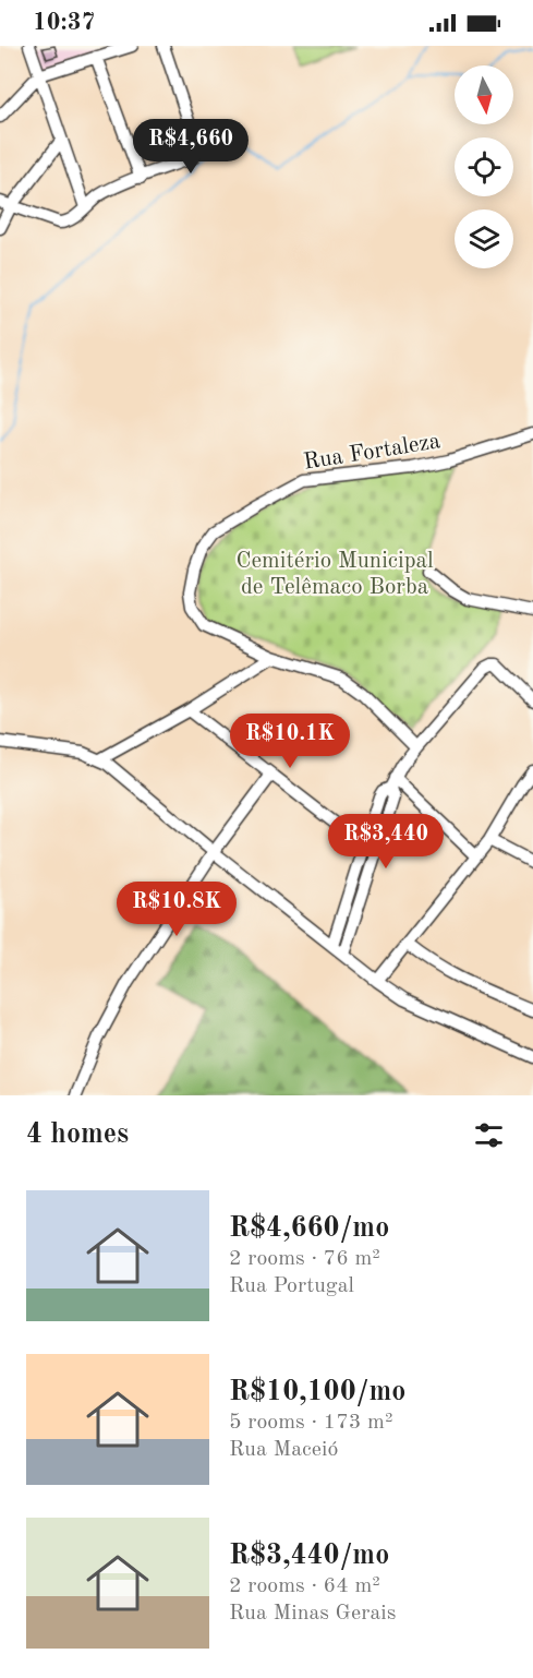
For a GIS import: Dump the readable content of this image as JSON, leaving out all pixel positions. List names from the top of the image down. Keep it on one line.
{"streets":{"street":["Rua Fortaleza"]},"parks":["Cemitério Municipal de Telêmaco Borba"],"north":"bottom","page":{"status":"10:37","price":["R$4,660","R$10.1K","R$3,440","R$10.8K"],"heading":"4 homes","list":[{"name":"R$4,660/mo","note":"2 rooms · 76 m² · Rua Portugal"},{"name":"R$10,100/mo","note":"5 rooms · 173 m² · Rua Maceió"},{"name":"R$3,440/mo","note":"2 rooms · 64 m² · Rua Minas Gerais"}]}}
